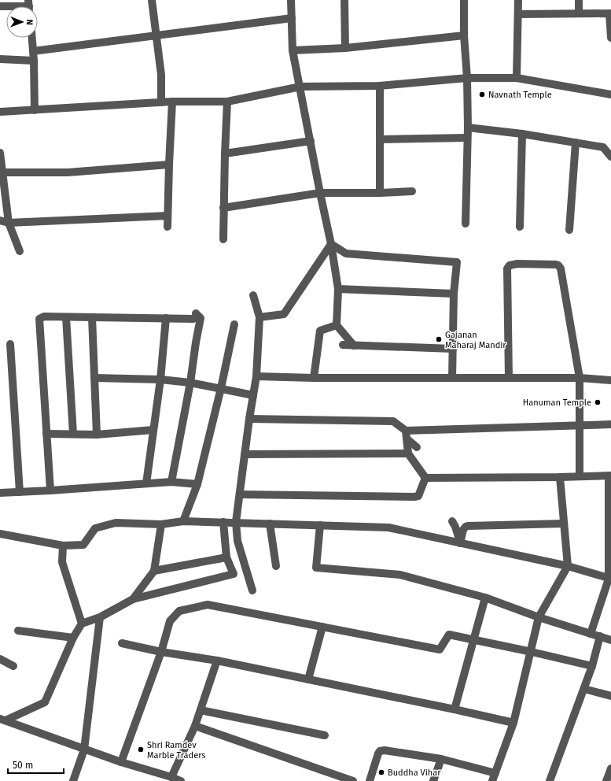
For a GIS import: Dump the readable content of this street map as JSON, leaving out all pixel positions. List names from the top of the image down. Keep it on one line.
{"places":["Navnath Temple","Gajanan Maharaj Mandir","Hanuman Temple","Shri Ramdev Marble Traders","Buddha Vihar"],"scale_bar":"50 m","north":"right"}
